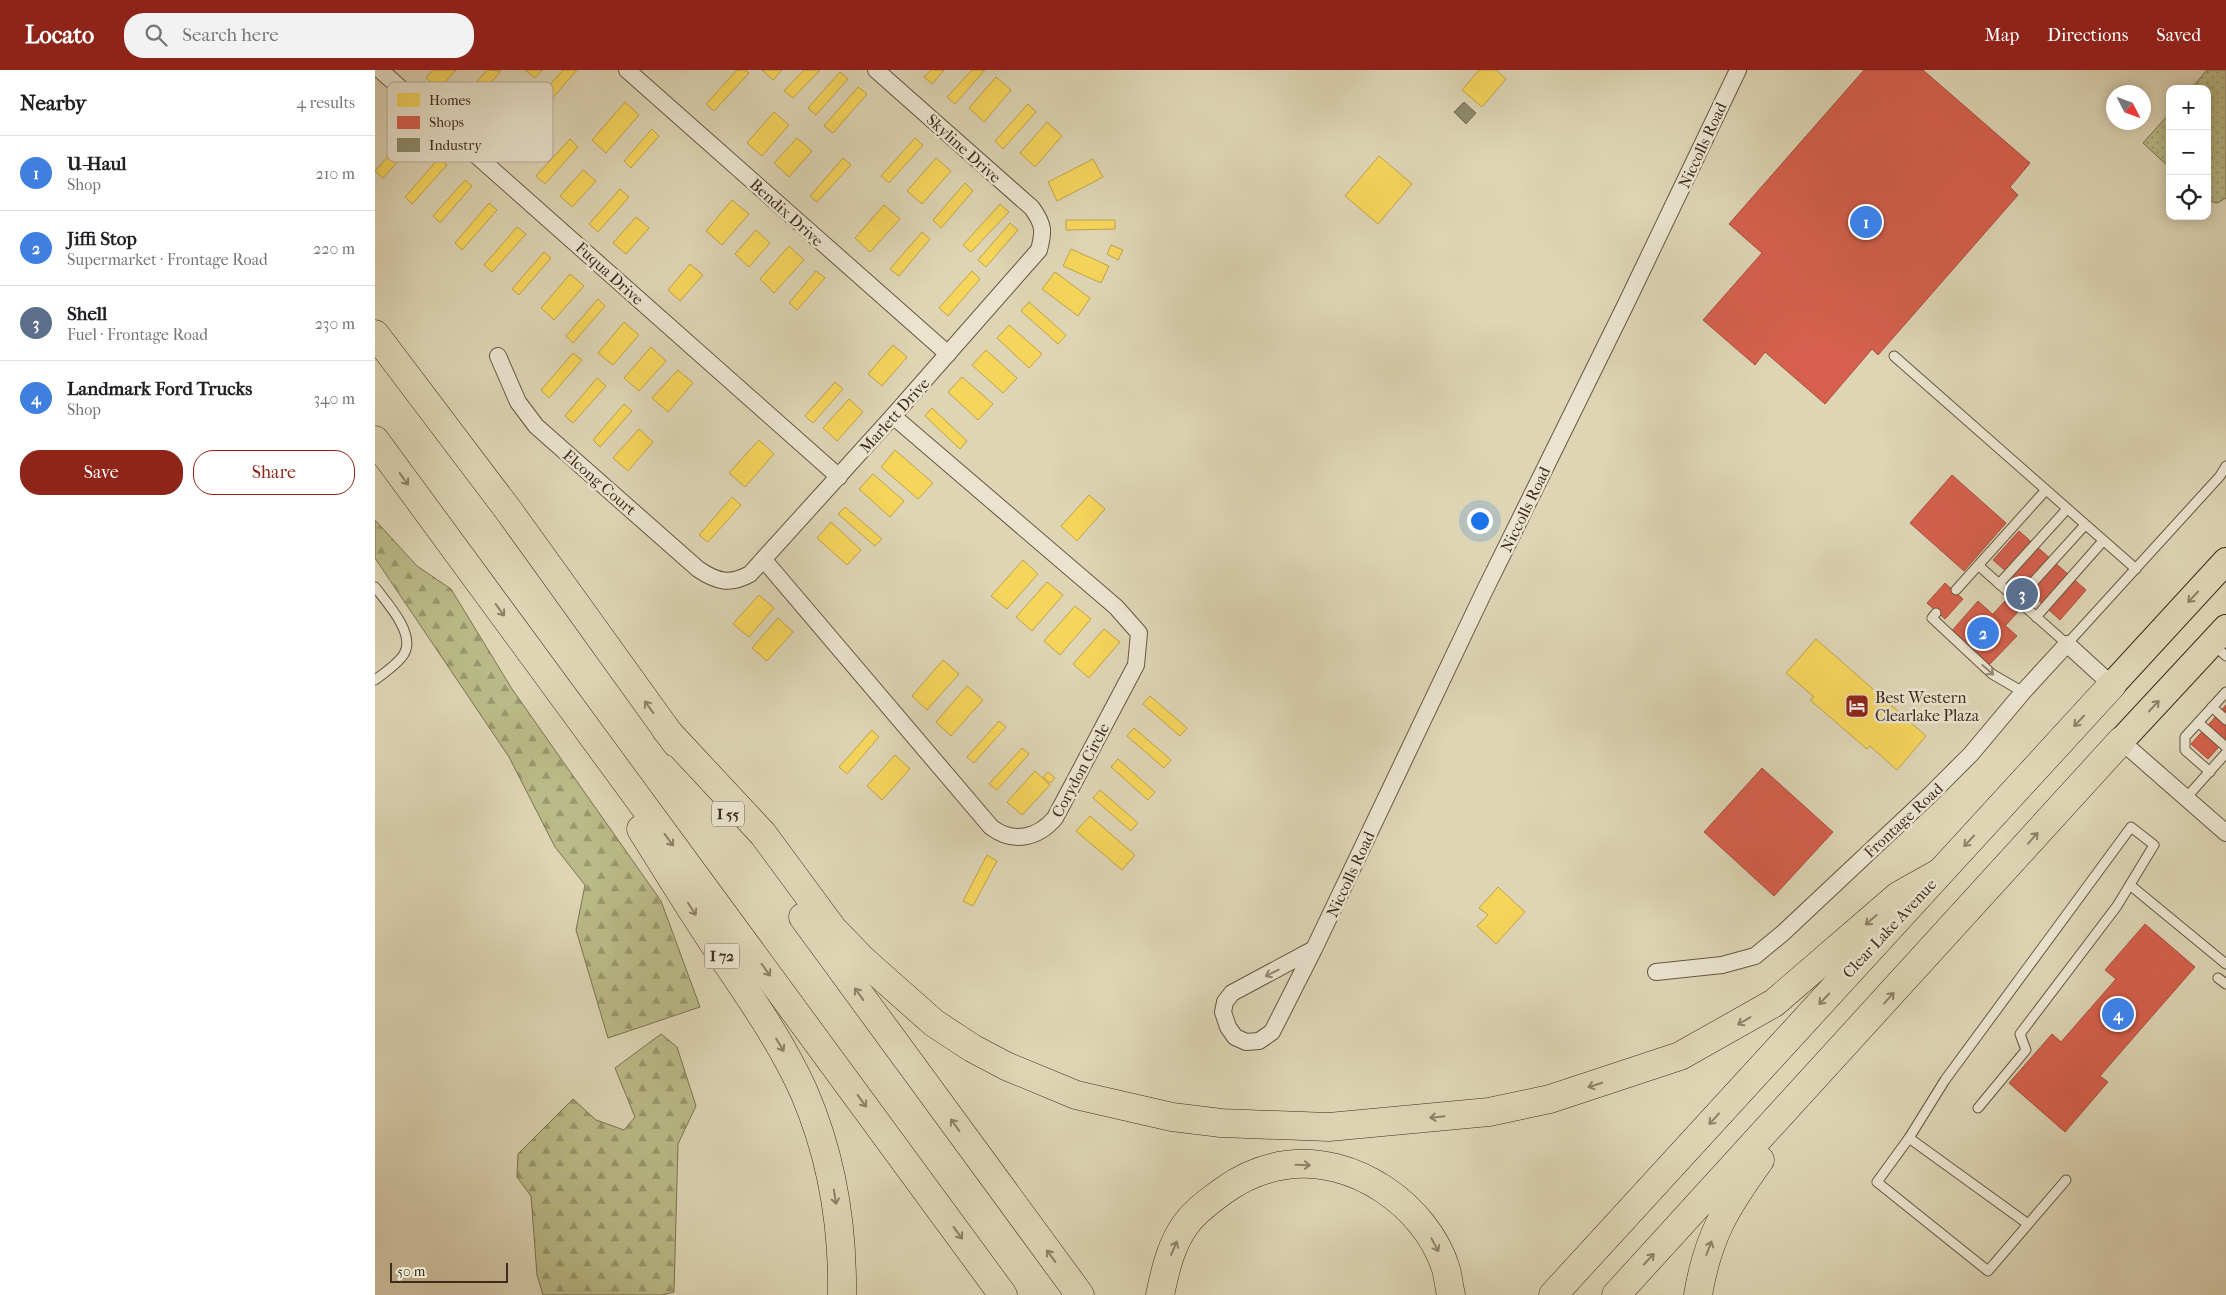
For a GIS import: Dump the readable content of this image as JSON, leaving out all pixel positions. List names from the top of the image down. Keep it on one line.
{"streets":{"highway":["I 55","Clear Lake Avenue","I 72"],"street":["Niccolls Road","Skyline Drive","Bendix Drive","Fuqua Drive","Marlett Drive","Elcong Court","Corydon Circle","Frontage Road"]},"crossings":[["Skyline Drive","Marlett Drive"],["Bendix Drive","Marlett Drive"],["Fuqua Drive","Marlett Drive"],["Marlett Drive","Elcong Court"],["Marlett Drive","Corydon Circle"]],"one_way":["Clear Lake Avenue"],"places":{"hotel":["Best Western Clearlake Plaza"]},"legend":["Homes","Shops","Industry"],"scale_bar":"50 m","north":"bottom right","page":{"header":"Locato","search":"Search here","nav":["Map","Directions","Saved"],"heading":["Nearby","4 results"],"map_buttons":["+","−"],"list":[{"mark":"1","name":"U-Haul","note":"Shop","value":"210 m"},{"mark":"2","name":"Jiffi Stop","note":"Supermarket · Frontage Road","value":"220 m"},{"mark":"3","name":"Shell","note":"Fuel · Frontage Road","value":"230 m"},{"mark":"4","name":"Landmark Ford Trucks","note":"Shop","value":"340 m"}],"pins":["1","3","2","4"],"buttons":["Save","Share"],"scale":"50 m"}}
